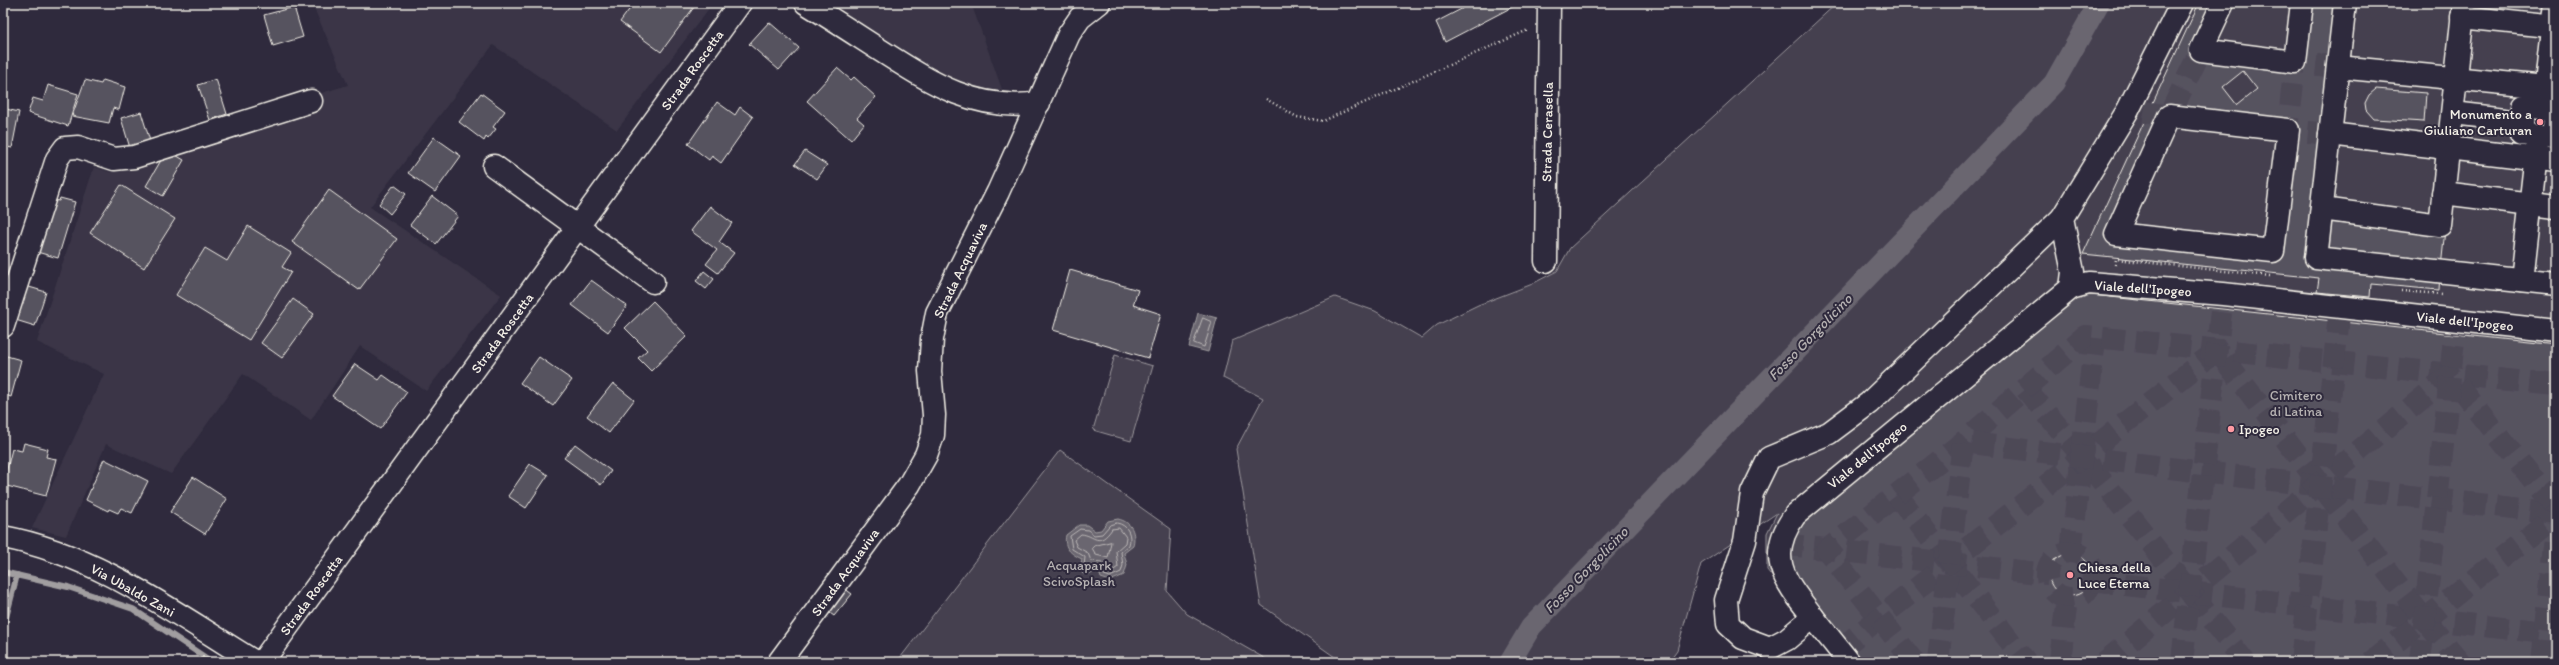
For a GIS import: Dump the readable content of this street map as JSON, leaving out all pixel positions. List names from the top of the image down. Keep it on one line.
{"streets":{"street":["Strada Roscetta","Strada Cerasella","Strada Acquaviva","Viale dell'Ipogeo","Via Ubaldo Zani"]},"water":["Fosso Gorgolicino"],"parks":["Cimitero di Latina","Acquapark ScivoSplash"],"places":["Monumento a Giuliano Carturan","Ipogeo","Chiesa della Luce Eterna"]}
